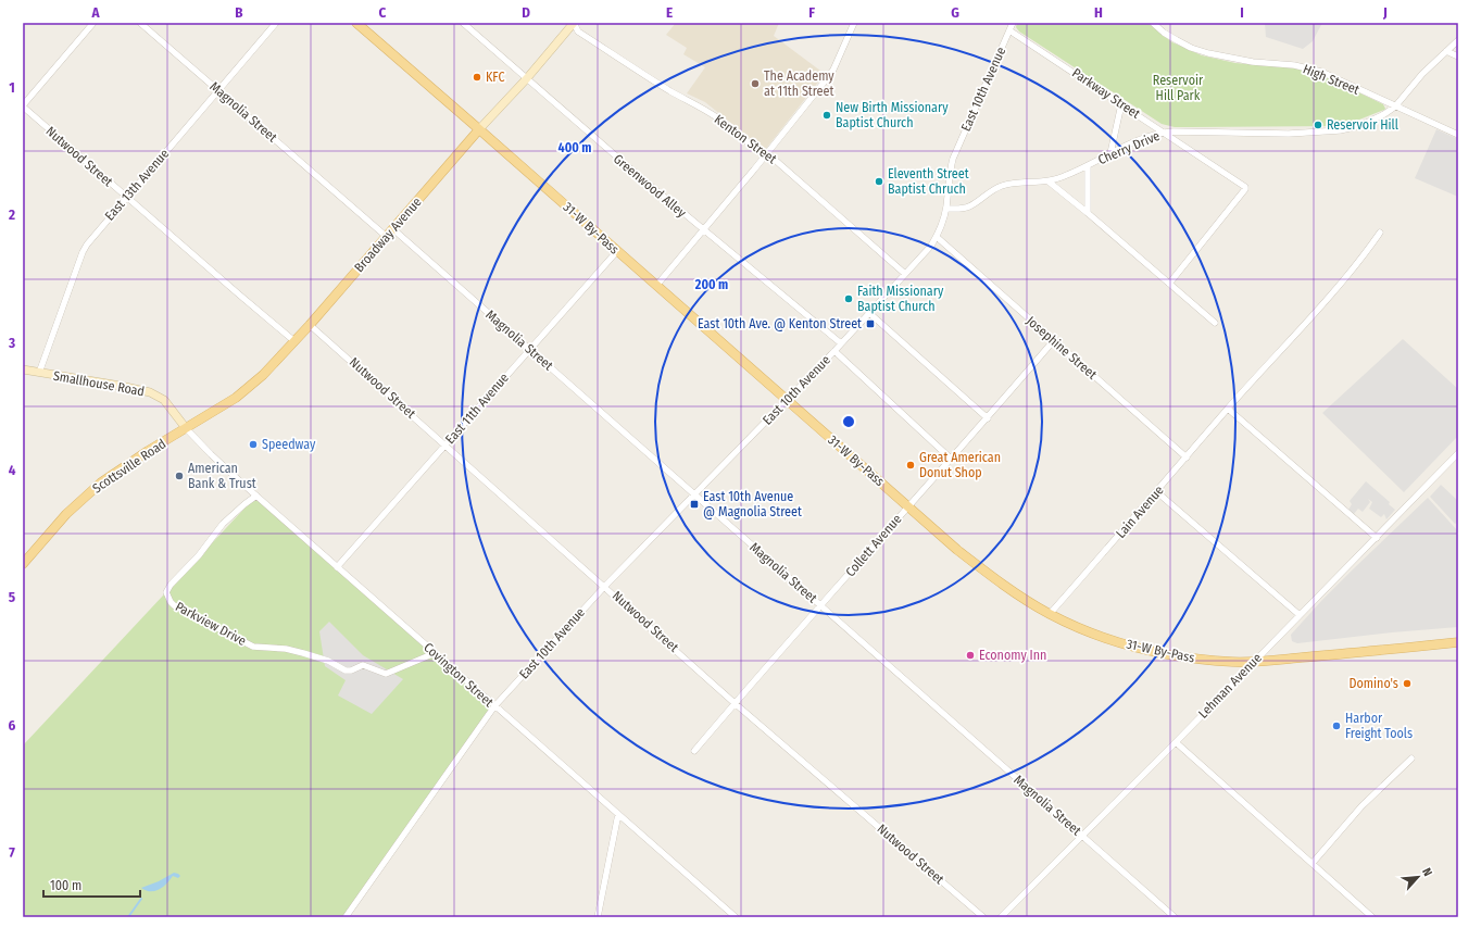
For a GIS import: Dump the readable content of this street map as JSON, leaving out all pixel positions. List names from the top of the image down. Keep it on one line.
{"streets":{"main road":["31-W By-Pass","Broadway Avenue","Scottsville Road"],"street":["High Street","East 10th Avenue","Parkway Street","Magnolia Street","Kenton Street","Cherry Drive","Nutwood Street","East 13th Avenue","Greenwood Alley","Josephine Street","Smallhouse Road","East 11th Avenue","Lain Avenue","Collett Avenue","Parkview Drive","Covington Street","Lehman Avenue"]},"crossings":[["High Street","Cherry Drive"],["East 10th Avenue","Parkway Street"],["East 10th Avenue","Magnolia Street"],["East 10th Avenue","Kenton Street"],["East 10th Avenue","Cherry Drive"],["East 10th Avenue","Nutwood Street"],["East 10th Avenue","Greenwood Alley"],["East 10th Avenue","31-W By-Pass"],["East 10th Avenue","Josephine Street"],["East 10th Avenue","Covington Street"],["Parkway Street","Cherry Drive"],["Magnolia Street","East 13th Avenue"],["Magnolia Street","Broadway Avenue"],["Magnolia Street","East 11th Avenue"],["Magnolia Street","Collett Avenue"],["Magnolia Street","Lehman Avenue"],["Kenton Street","Broadway Avenue"],["Nutwood Street","East 13th Avenue"],["Nutwood Street","Broadway Avenue"],["Nutwood Street","East 11th Avenue"],["Nutwood Street","Collett Avenue"],["East 13th Avenue","Smallhouse Road"],["Greenwood Alley","Broadway Avenue"],["31-W By-Pass","Broadway Avenue"],["31-W By-Pass","East 11th Avenue"],["31-W By-Pass","Lain Avenue"],["31-W By-Pass","Collett Avenue"],["31-W By-Pass","Lehman Avenue"],["Broadway Avenue","Smallhouse Road"],["Broadway Avenue","Scottsville Road"],["Broadway Avenue","Covington Street"],["Josephine Street","Lain Avenue"],["Josephine Street","Collett Avenue"],["Smallhouse Road","Scottsville Road"],["Smallhouse Road","Covington Street"],["East 11th Avenue","Covington Street"],["Scottsville Road","Covington Street"],["Parkview Drive","Covington Street"]],"parks":["Reservoir Hill Park"],"places":{"other":["KFC","The Academy at 11th Street","New Birth Missionary Baptist Church","Reservoir Hill","Eleventh Street Baptist Chruch","Faith Missionary Baptist Church","Speedway","Great American Donut Shop","American Bank & Trust","Economy Inn","Domino's","Harbor Freight Tools"],"transit":["East 10th Ave. @ Kenton Street","East 10th Avenue @ Magnolia Street"]},"scale_bar":"100 m","north":"top right","grid":{"columns":["A","B","C","D","E","F","G","H","I","J"],"rows":["1","2","3","4","5","6","7"]},"rings":["400 m","200 m"]}
